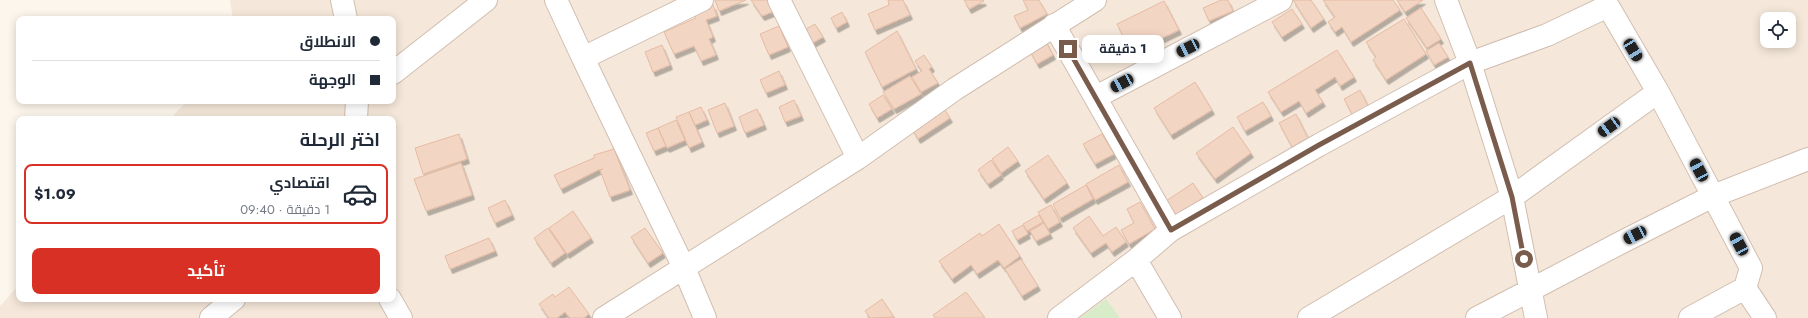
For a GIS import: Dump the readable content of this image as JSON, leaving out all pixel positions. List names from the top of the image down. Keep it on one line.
{"page":{"banner":["الانطلاق","الوجهة"],"bubble":"1 دقيقة","heading":"اختر الرحلة","list":[{"name":"اقتصادي","note":"1 دقيقة · 09:40","value":"$1.09"}],"buttons":"تأكيد"}}
